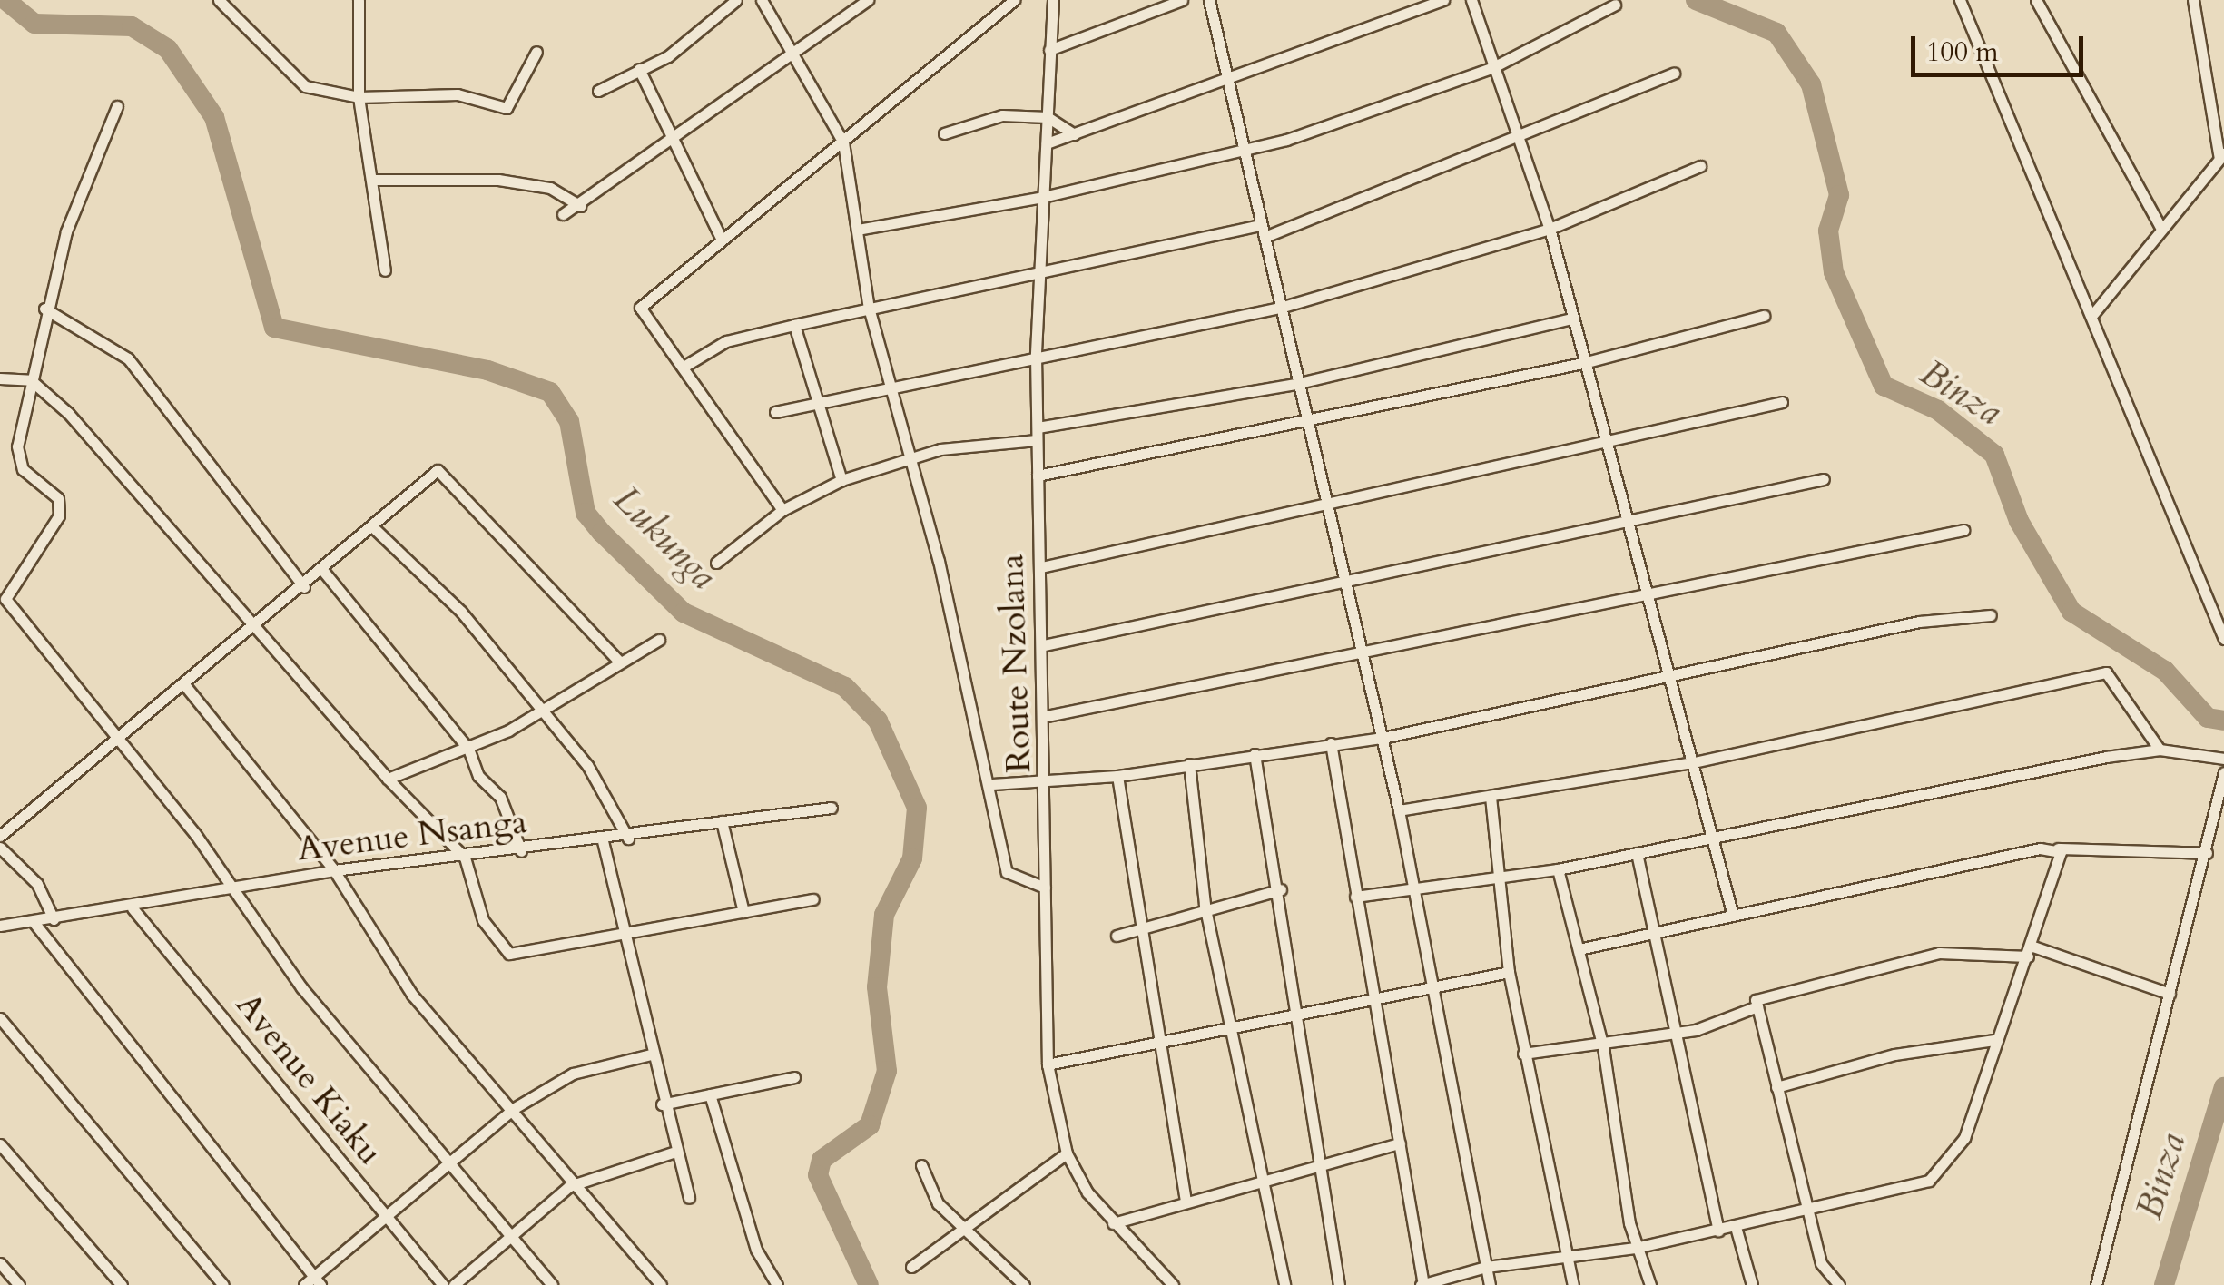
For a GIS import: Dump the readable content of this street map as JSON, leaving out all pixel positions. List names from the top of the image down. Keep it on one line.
{"streets":{"street":["Route Nzolana","Avenue Nsanga","Avenue Kiaku"]},"crossings":[["Avenue Nsanga","Avenue Kiaku"]],"water":["Binza","Lukunga"],"scale_bar":"100 m"}
